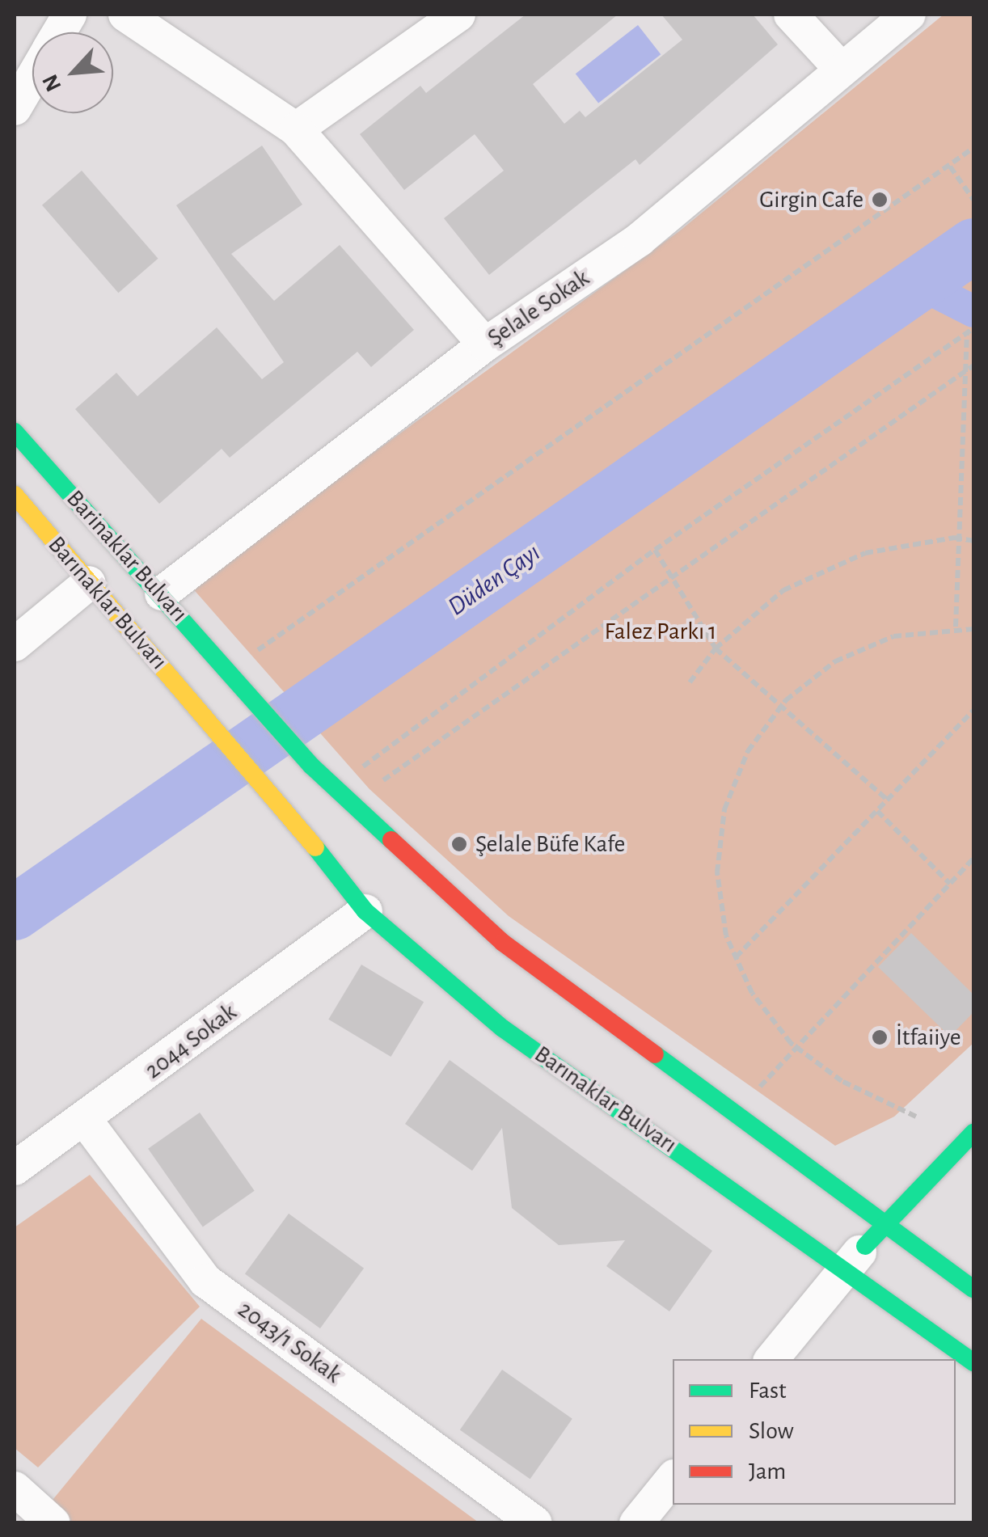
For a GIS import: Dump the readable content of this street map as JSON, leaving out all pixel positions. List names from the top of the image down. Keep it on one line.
{"streets":{"main road":["Barinaklar Bulvarı","Barınaklar Bulvarı"],"street":["Şelale Sokak","2044 Sokak","2043/1 Sokak"]},"crossings":[["Şelale Sokak","Barinaklar Bulvarı"],["Barinaklar Bulvarı","Barınaklar Bulvarı"],["Barınaklar Bulvarı","2044 Sokak"],["2044 Sokak","2043/1 Sokak"]],"water":["Düden Çayı"],"parks":["Falez Parkı 1"],"places":["Girgin Cafe","Şelale Büfe Kafe","İtfaiiye"],"legend":["Fast","Slow","Jam"],"north":"bottom left"}
